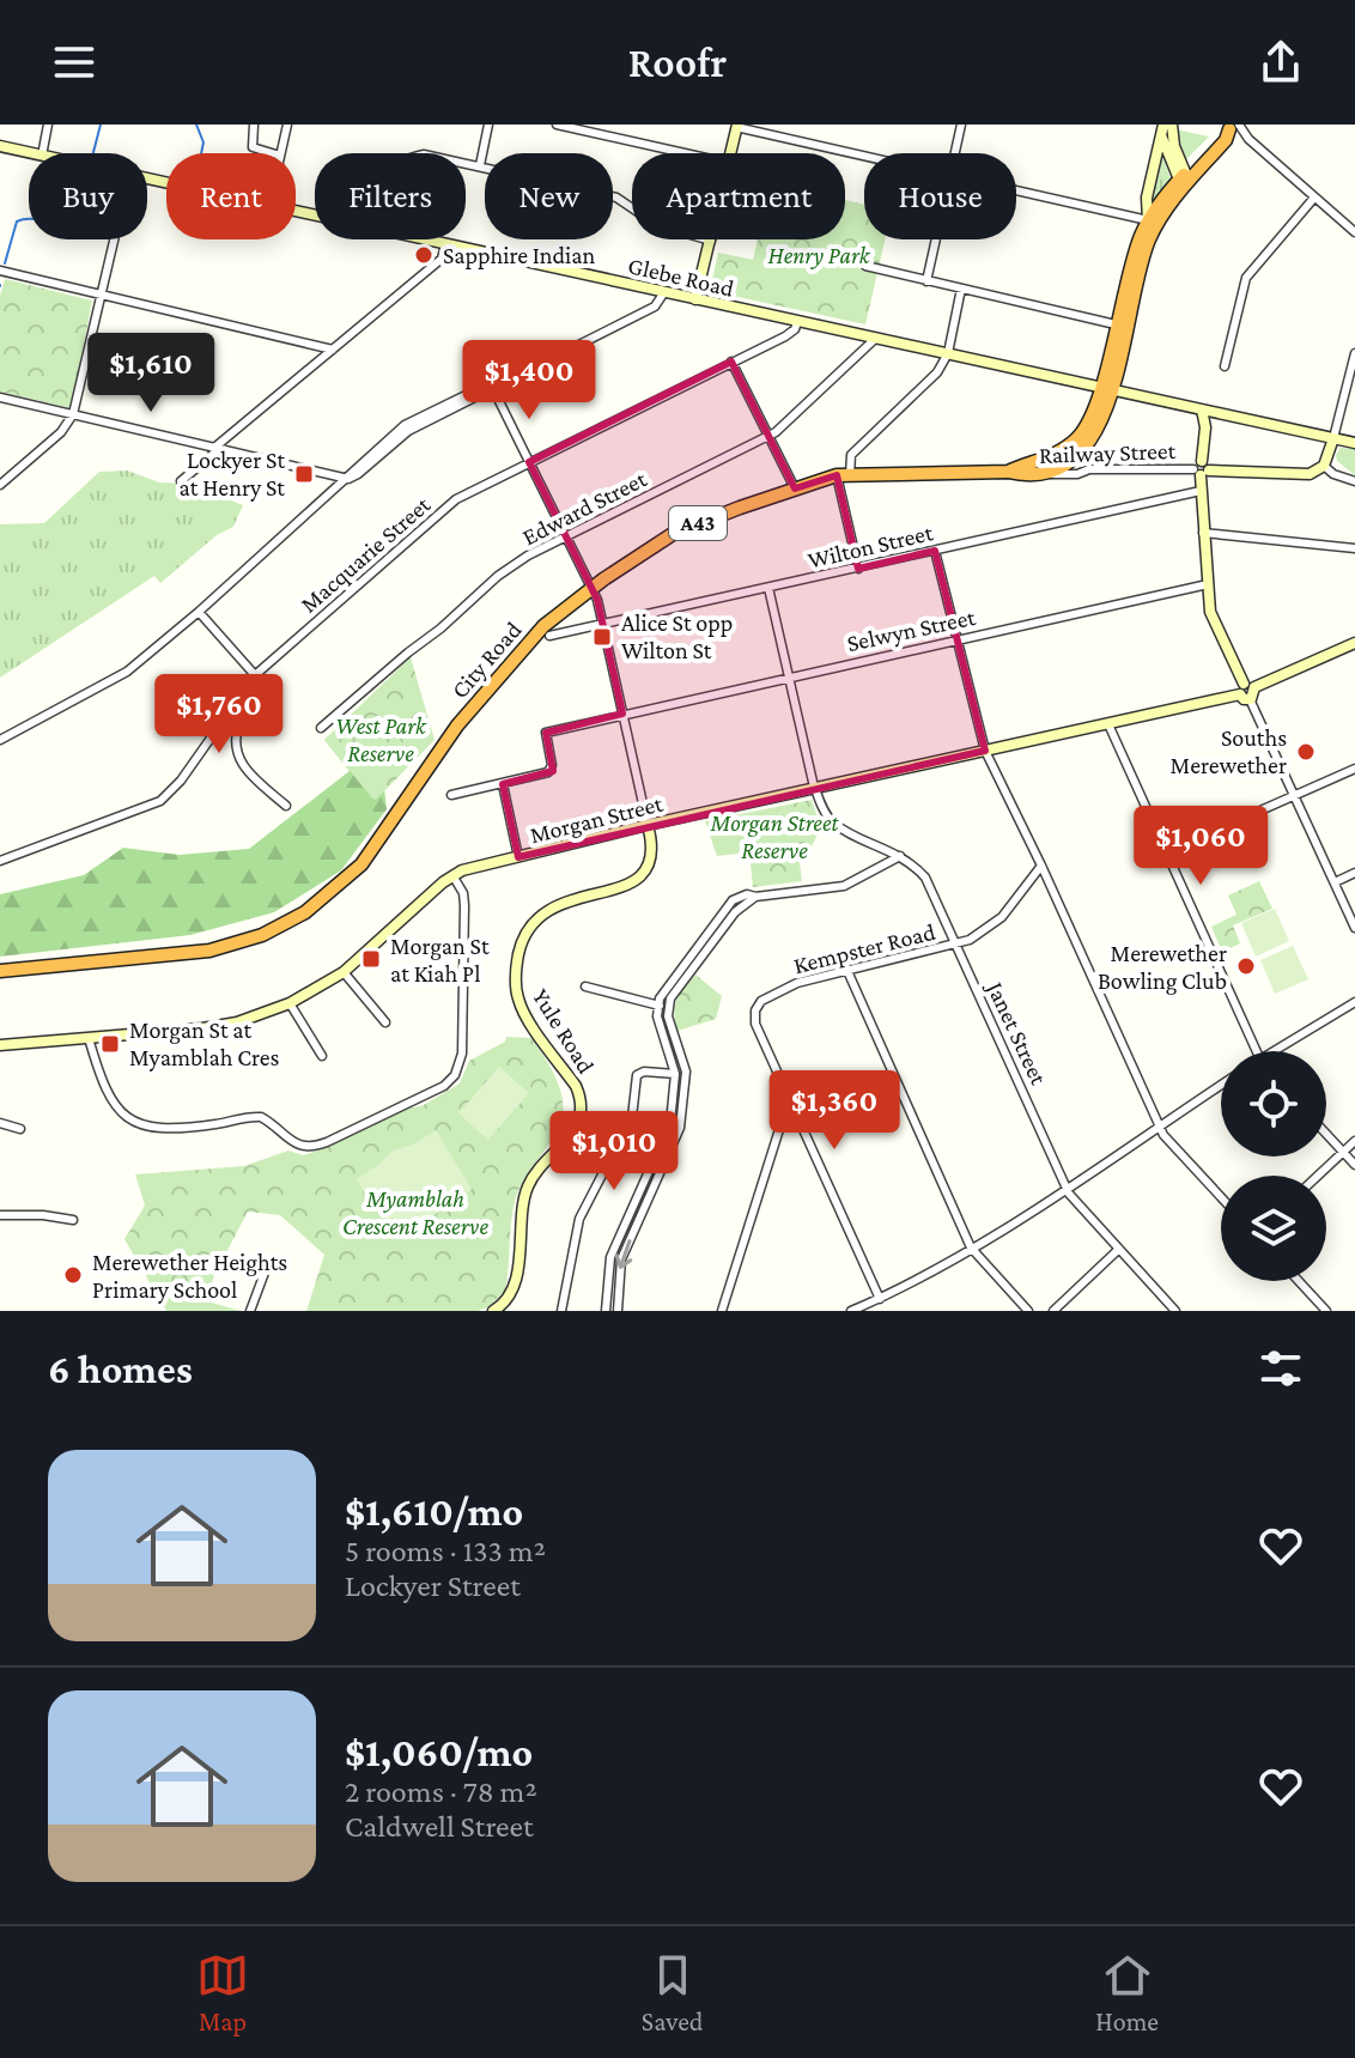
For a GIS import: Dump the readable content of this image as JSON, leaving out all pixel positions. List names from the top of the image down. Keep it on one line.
{"streets":{"highway":["A43","City Road"],"street":["Glebe Road","Railway Street","Edward Street","Wilton Street","Macquarie Street","Selwyn Street","Morgan Street","Kempster Road","Yule Road","Janet Street"]},"crossings":[["Glebe Road","Edward Street"],["Glebe Road","A43"],["Glebe Road","Macquarie Street"],["Glebe Road","City Road"],["Railway Street","City Road"],["A43","City Road"],["Morgan Street","Yule Road"],["Morgan Street","Janet Street"],["Kempster Road","Janet Street"]],"parks":["Henry Park","West Park Reserve","Morgan Street Reserve","Myamblah Crescent Reserve"],"places":{"other":["Sapphire Indian","Souths Merewether","Merewether Bowling Club","Merewether Heights Primary School"],"transit":["Lockyer St at Henry St","Alice St opp Wilton St","Morgan St at Kiah Pl","Morgan St at Myamblah Cres"]},"page":{"header":"Roofr","chip":["Buy","Rent","Filters","New","Apartment","House"],"price":["$1,610","$1,400","$1,760","$1,060","$1,360","$1,010"],"heading":"6 homes","list":[{"name":"$1,610/mo","note":"5 rooms · 133 m² · Lockyer Street"},{"name":"$1,060/mo","note":"2 rooms · 78 m² · Caldwell Street"}],"tabs":["Map","Saved","Home"]}}
